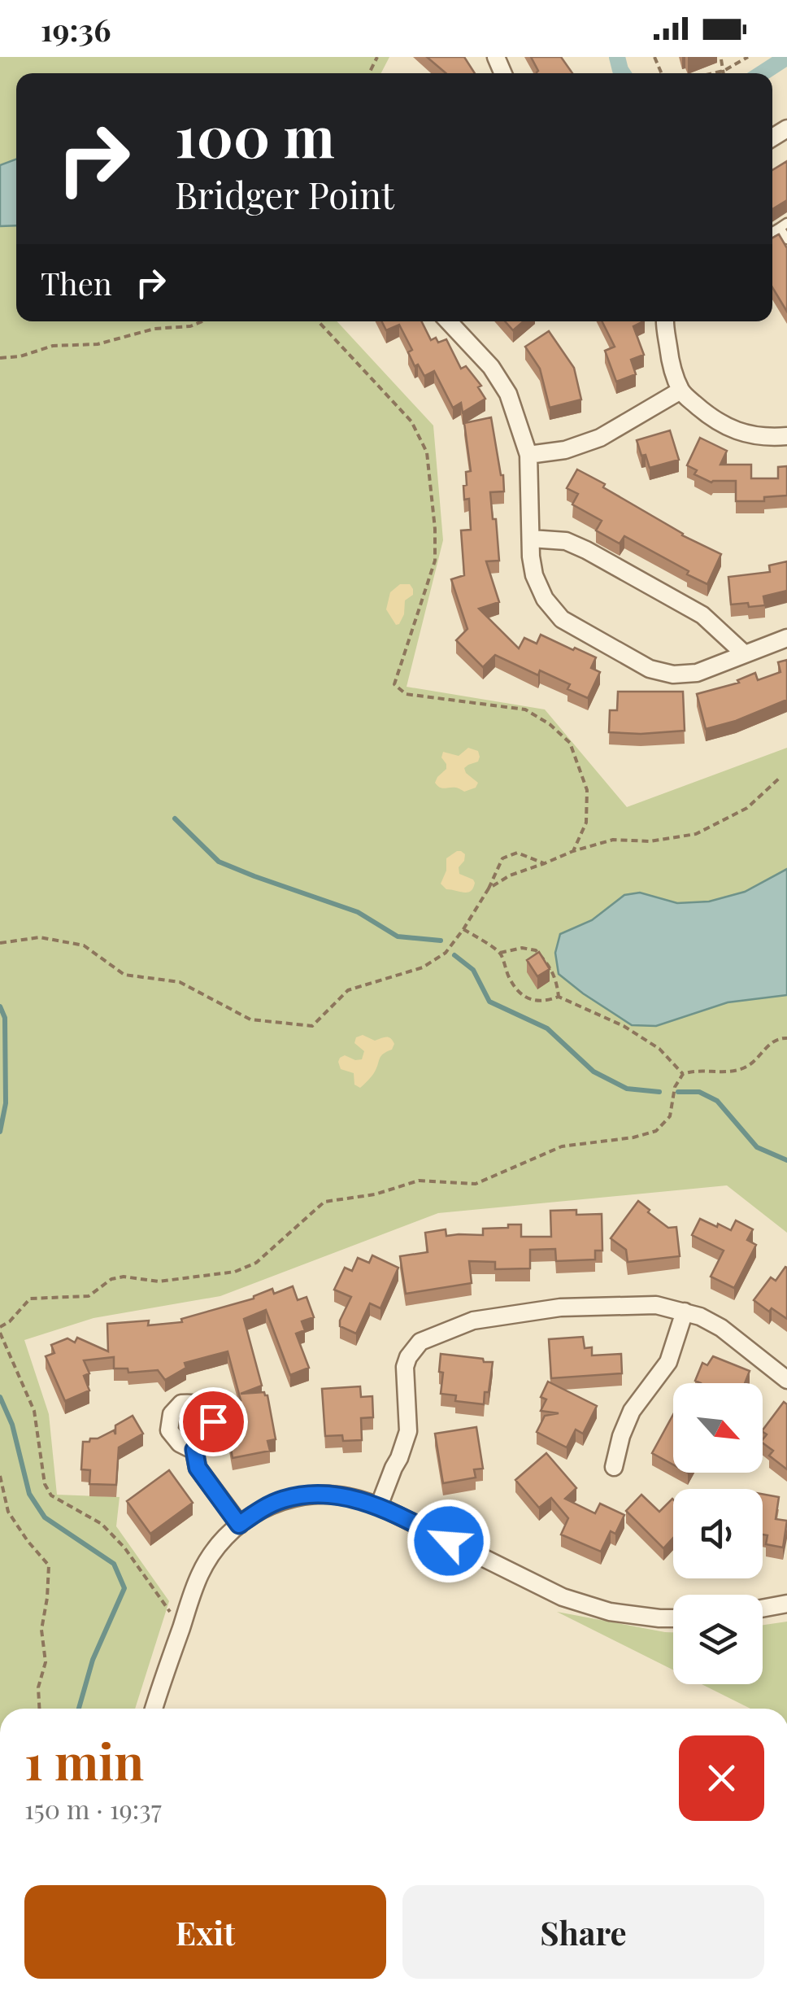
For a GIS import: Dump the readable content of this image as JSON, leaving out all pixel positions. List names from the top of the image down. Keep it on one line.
{"north":"bottom right","page":{"status":"19:36","turn":["100 m","Bridger Point"],"then":"Then","heading":["1 min","150 m · 19:37"],"buttons":["Exit","Share"]}}
